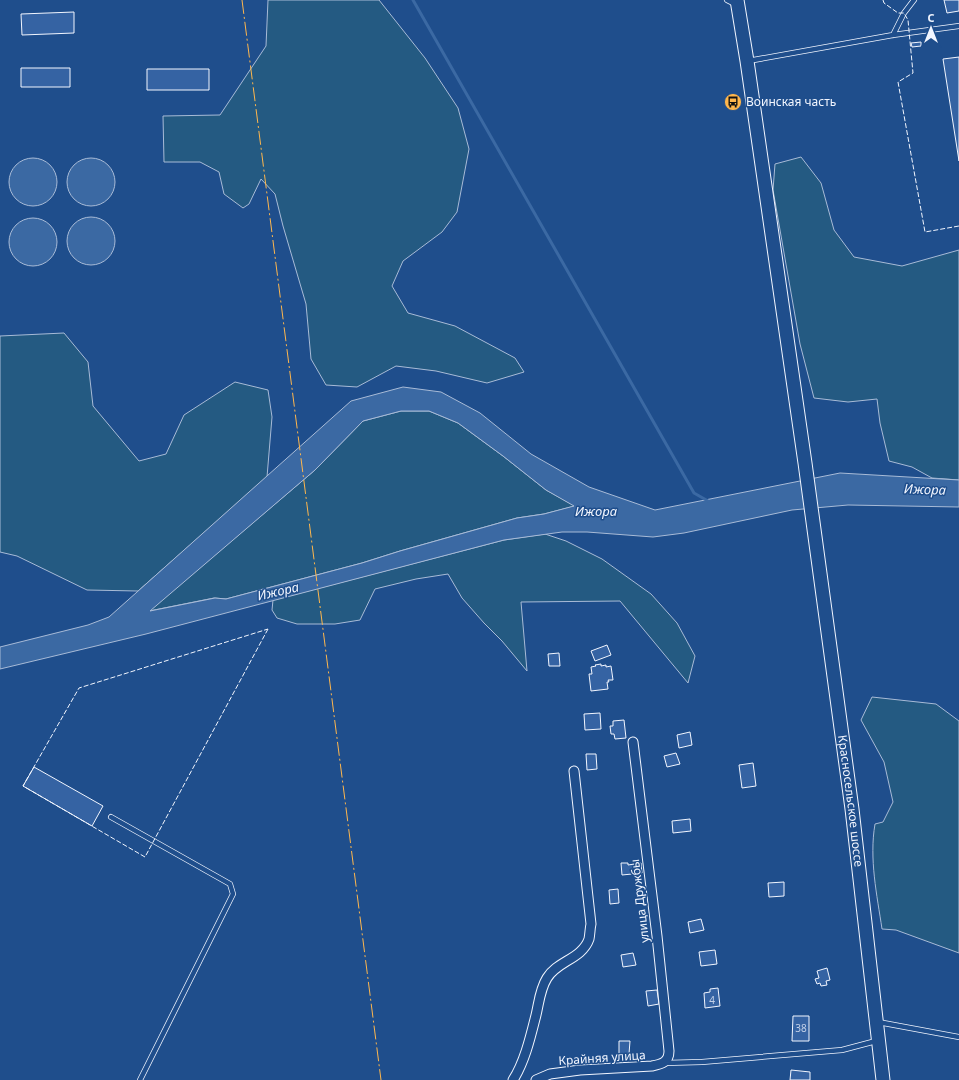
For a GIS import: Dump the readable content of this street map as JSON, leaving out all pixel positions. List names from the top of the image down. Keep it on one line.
{"streets":{"main road":["Красносельское шоссе"],"street":["улица Дружбы","Крайняя улица"]},"crossings":[["улица Дружбы","Крайняя улица"]],"water":["Ижора"],"places":{"bus stop":["Воинская часть"]},"house_numbers":["4","38"],"north":"top"}
